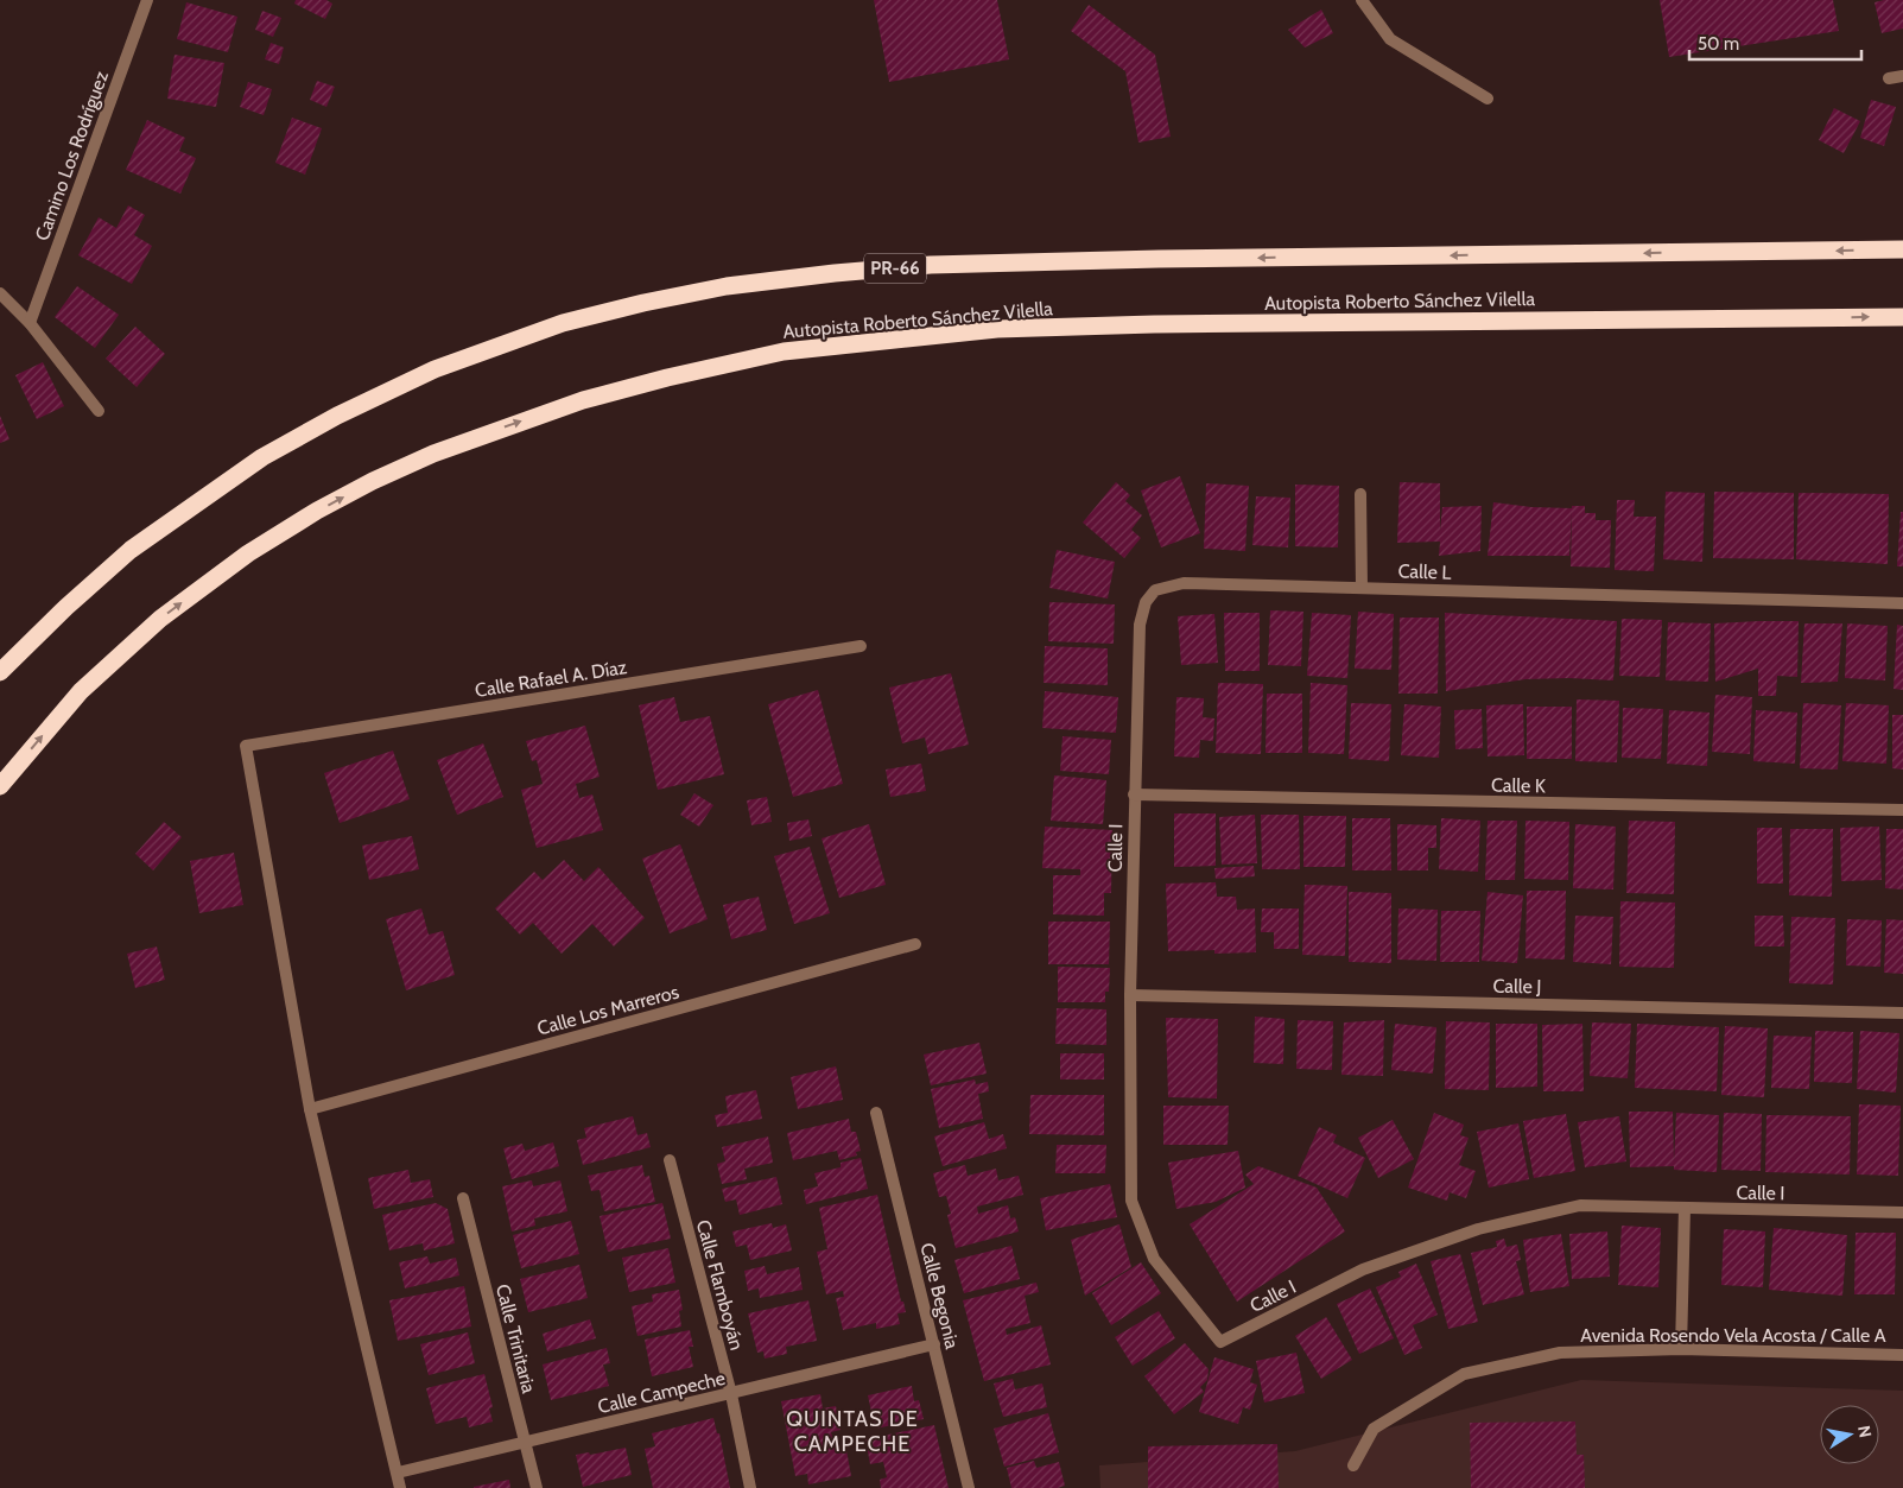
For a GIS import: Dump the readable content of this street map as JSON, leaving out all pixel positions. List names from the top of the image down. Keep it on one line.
{"streets":{"highway":["PR-66","Autopista Roberto Sánchez Vilella"],"street":["Camino Los Rodríguez","Calle L","Calle Rafael A. Díaz","Calle K","Calle I","Calle J","Calle Los Marreros","Calle Flamboyán","Calle Begonia","Avenida Rosendo Vela Acosta / Calle A","Calle Trinitaria","Calle Campeche"]},"crossings":[["Calle L","Calle K"],["Calle L","Calle I"],["Calle Rafael A. Díaz","Calle Los Marreros"],["Calle K","Calle I"],["Calle I","Calle J"],["Calle Flamboyán","Calle Campeche"],["Calle Begonia","Calle Campeche"],["Calle Trinitaria","Calle Campeche"]],"districts":["QUINTAS DE CAMPECHE"],"scale_bar":"50 m","north":"right"}
